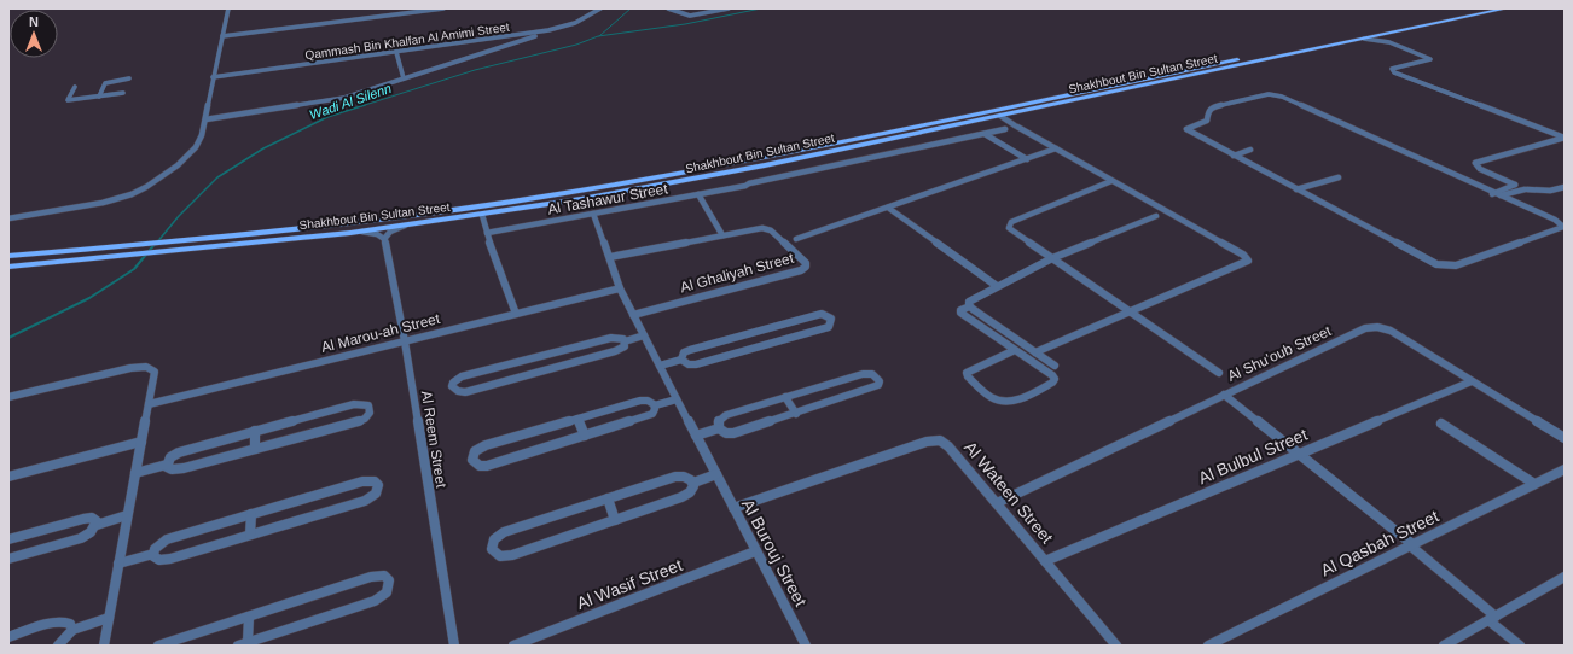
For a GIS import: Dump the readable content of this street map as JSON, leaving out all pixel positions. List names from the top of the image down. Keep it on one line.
{"streets":{"main road":["Shakhbout Bin Sultan Street"],"street":["Qammash Bin Khalfan Al Amimi Street","Al Tashawur Street","Al Ghaliyah Street","Al Marou-ah Street","Al Shu'oub Street","Al Reem Street","Al Bulbul Street","Al Wateen Street","Al Qasbah Street","Al Burouj Street","Al Wasif Street"]},"crossings":[["Al Tashawur Street","Al Burouj Street"],["Al Ghaliyah Street","Al Burouj Street"],["Al Marou-ah Street","Al Reem Street"],["Al Marou-ah Street","Al Burouj Street"],["Al Shu'oub Street","Al Bulbul Street"],["Al Shu'oub Street","Al Wateen Street"],["Al Bulbul Street","Al Wateen Street"],["Al Wateen Street","Al Burouj Street"],["Al Burouj Street","Al Wasif Street"]],"water":["Wadi Al Silenn"],"north":"top"}
